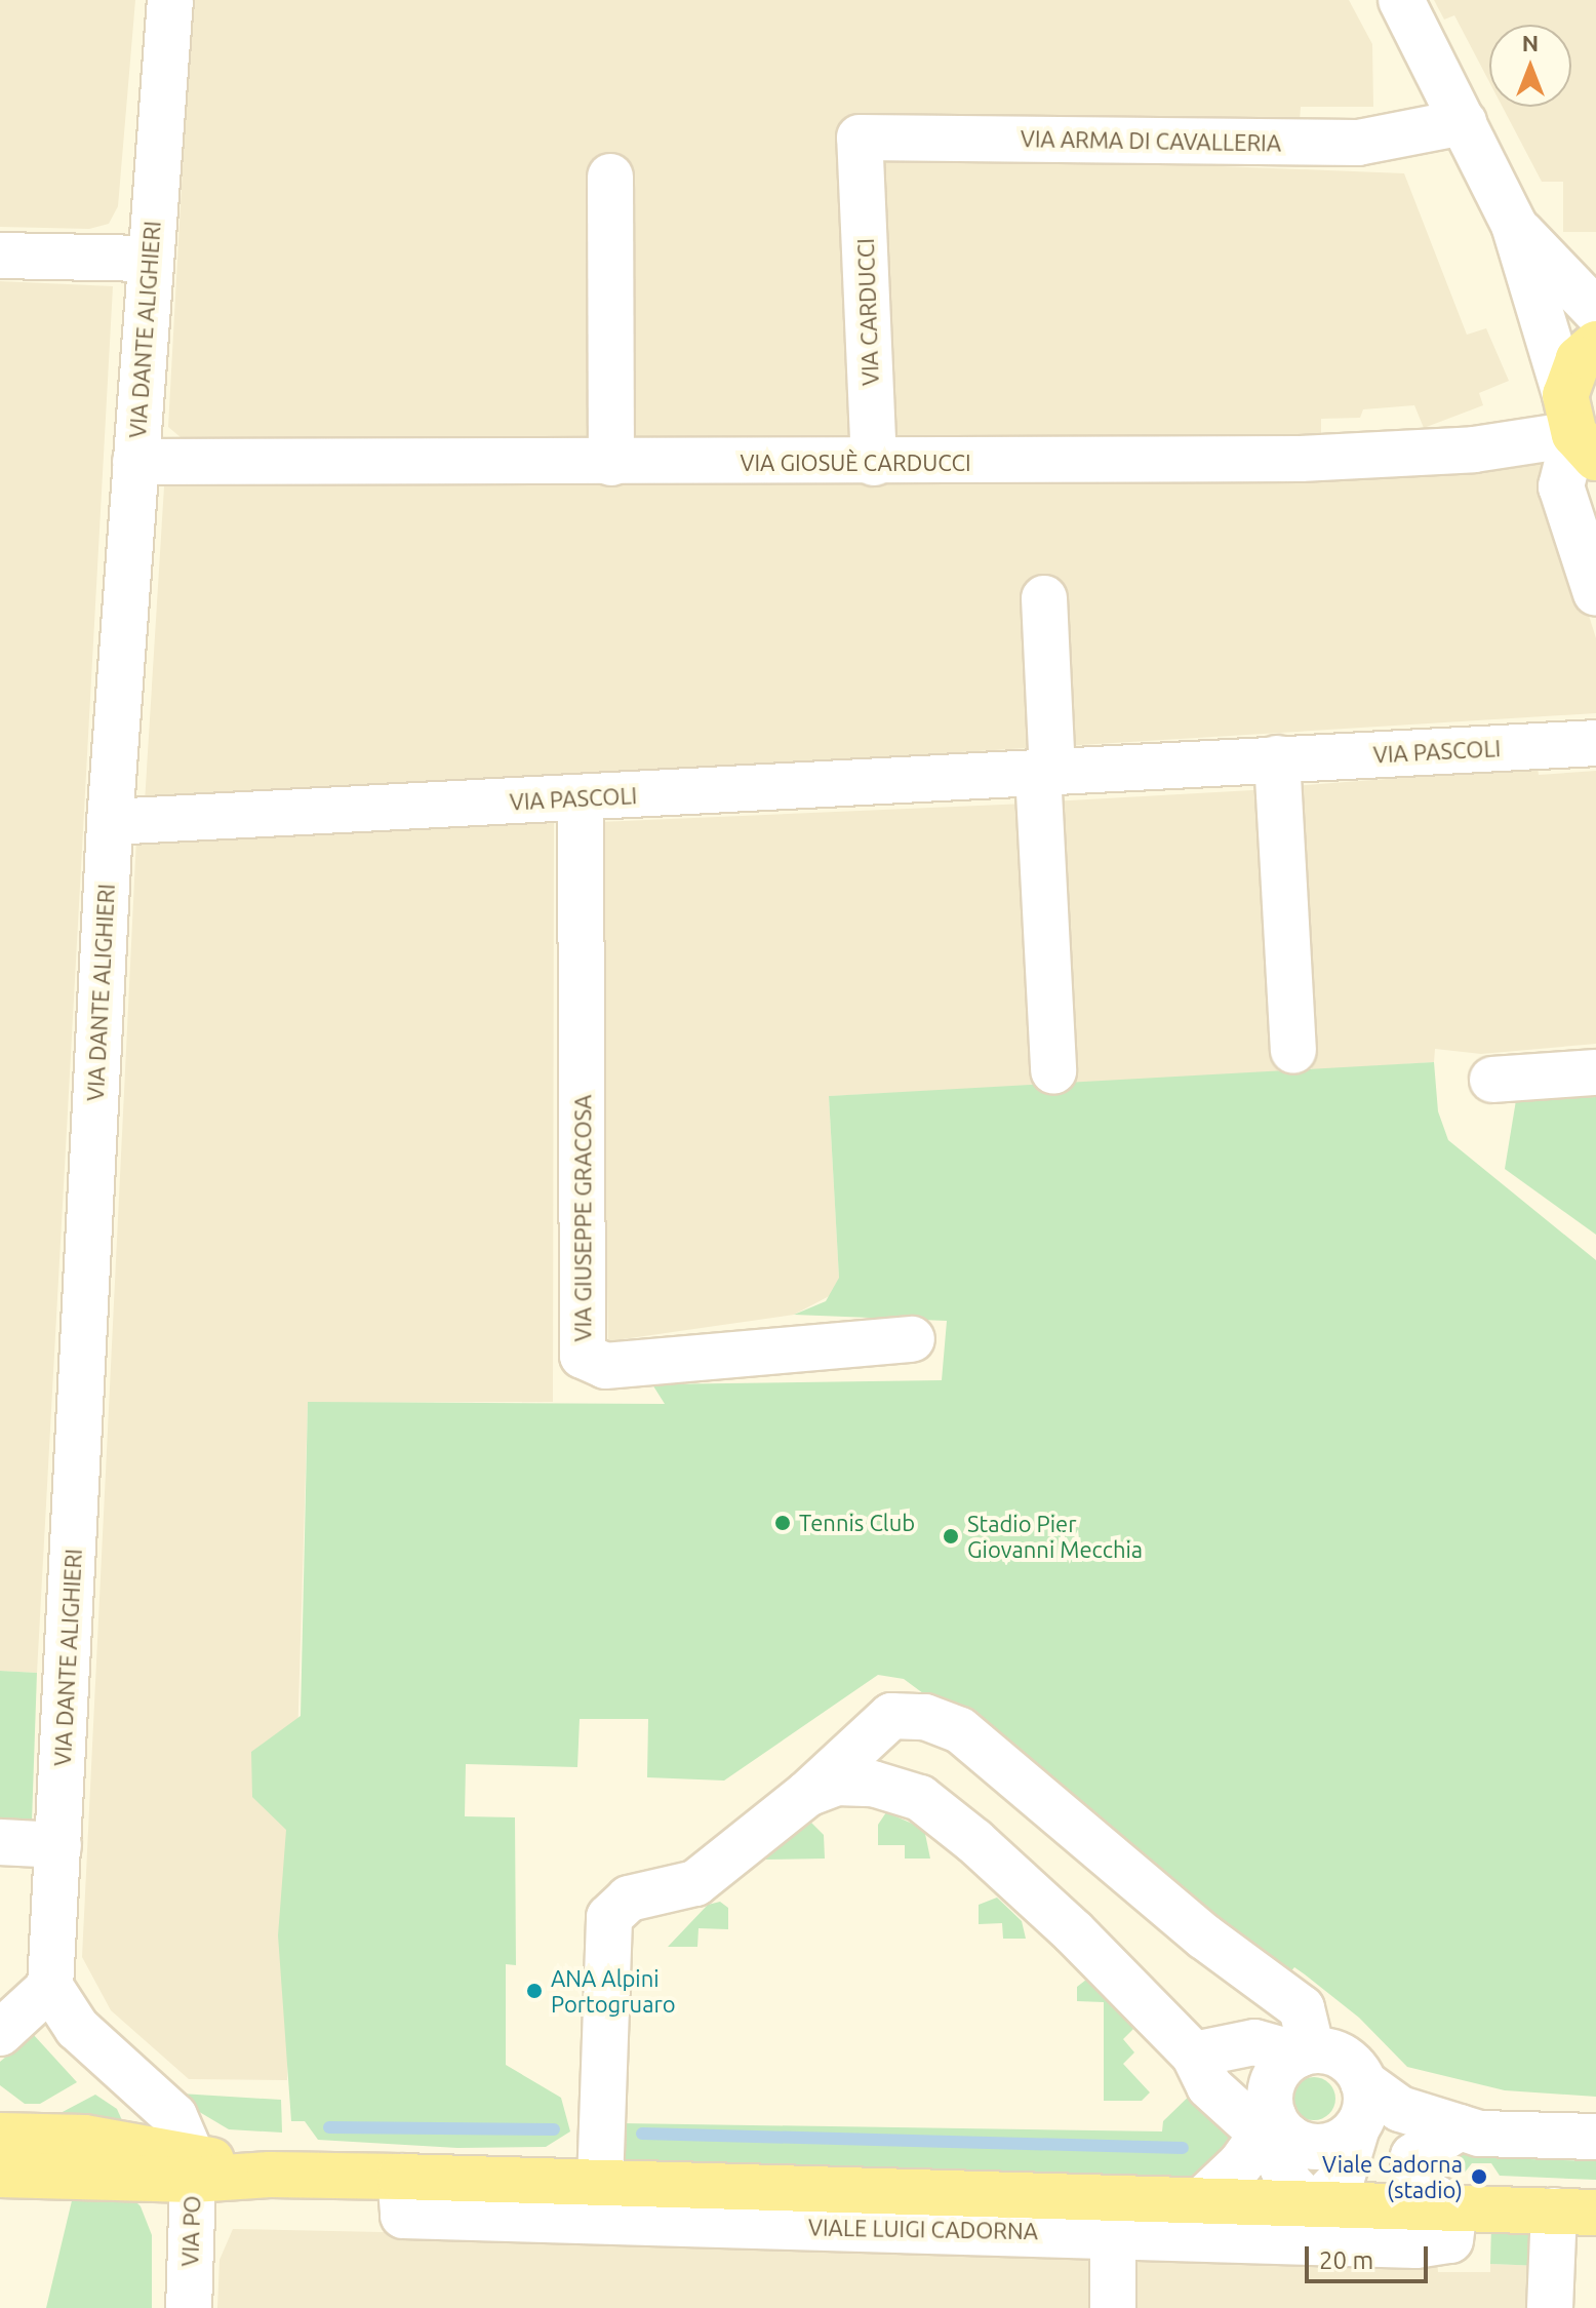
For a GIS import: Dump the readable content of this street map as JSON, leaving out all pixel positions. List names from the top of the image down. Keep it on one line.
{"streets":{"main road":["VIALE LUIGI CADORNA"],"street":["VIA ARMA DI CAVALLERIA","VIA CARDUCCI","VIA DANTE ALIGHIERI","VIA GIOSUÈ CARDUCCI","VIA PASCOLI","VIA GIUSEPPE GRACOSA","VIA PO"]},"crossings":[["VIA ARMA DI CAVALLERIA","VIA CARDUCCI"],["VIA CARDUCCI","VIA GIOSUÈ CARDUCCI"],["VIA DANTE ALIGHIERI","VIA GIOSUÈ CARDUCCI"],["VIA DANTE ALIGHIERI","VIA PASCOLI"],["VIA PASCOLI","VIA GIUSEPPE GRACOSA"],["VIALE LUIGI CADORNA","VIA PO"]],"places":["Tennis Club","Stadio Pier Giovanni Mecchia","ANA Alpini Portogruaro","Viale Cadorna (stadio)"],"scale_bar":"20 m","north":"top"}
